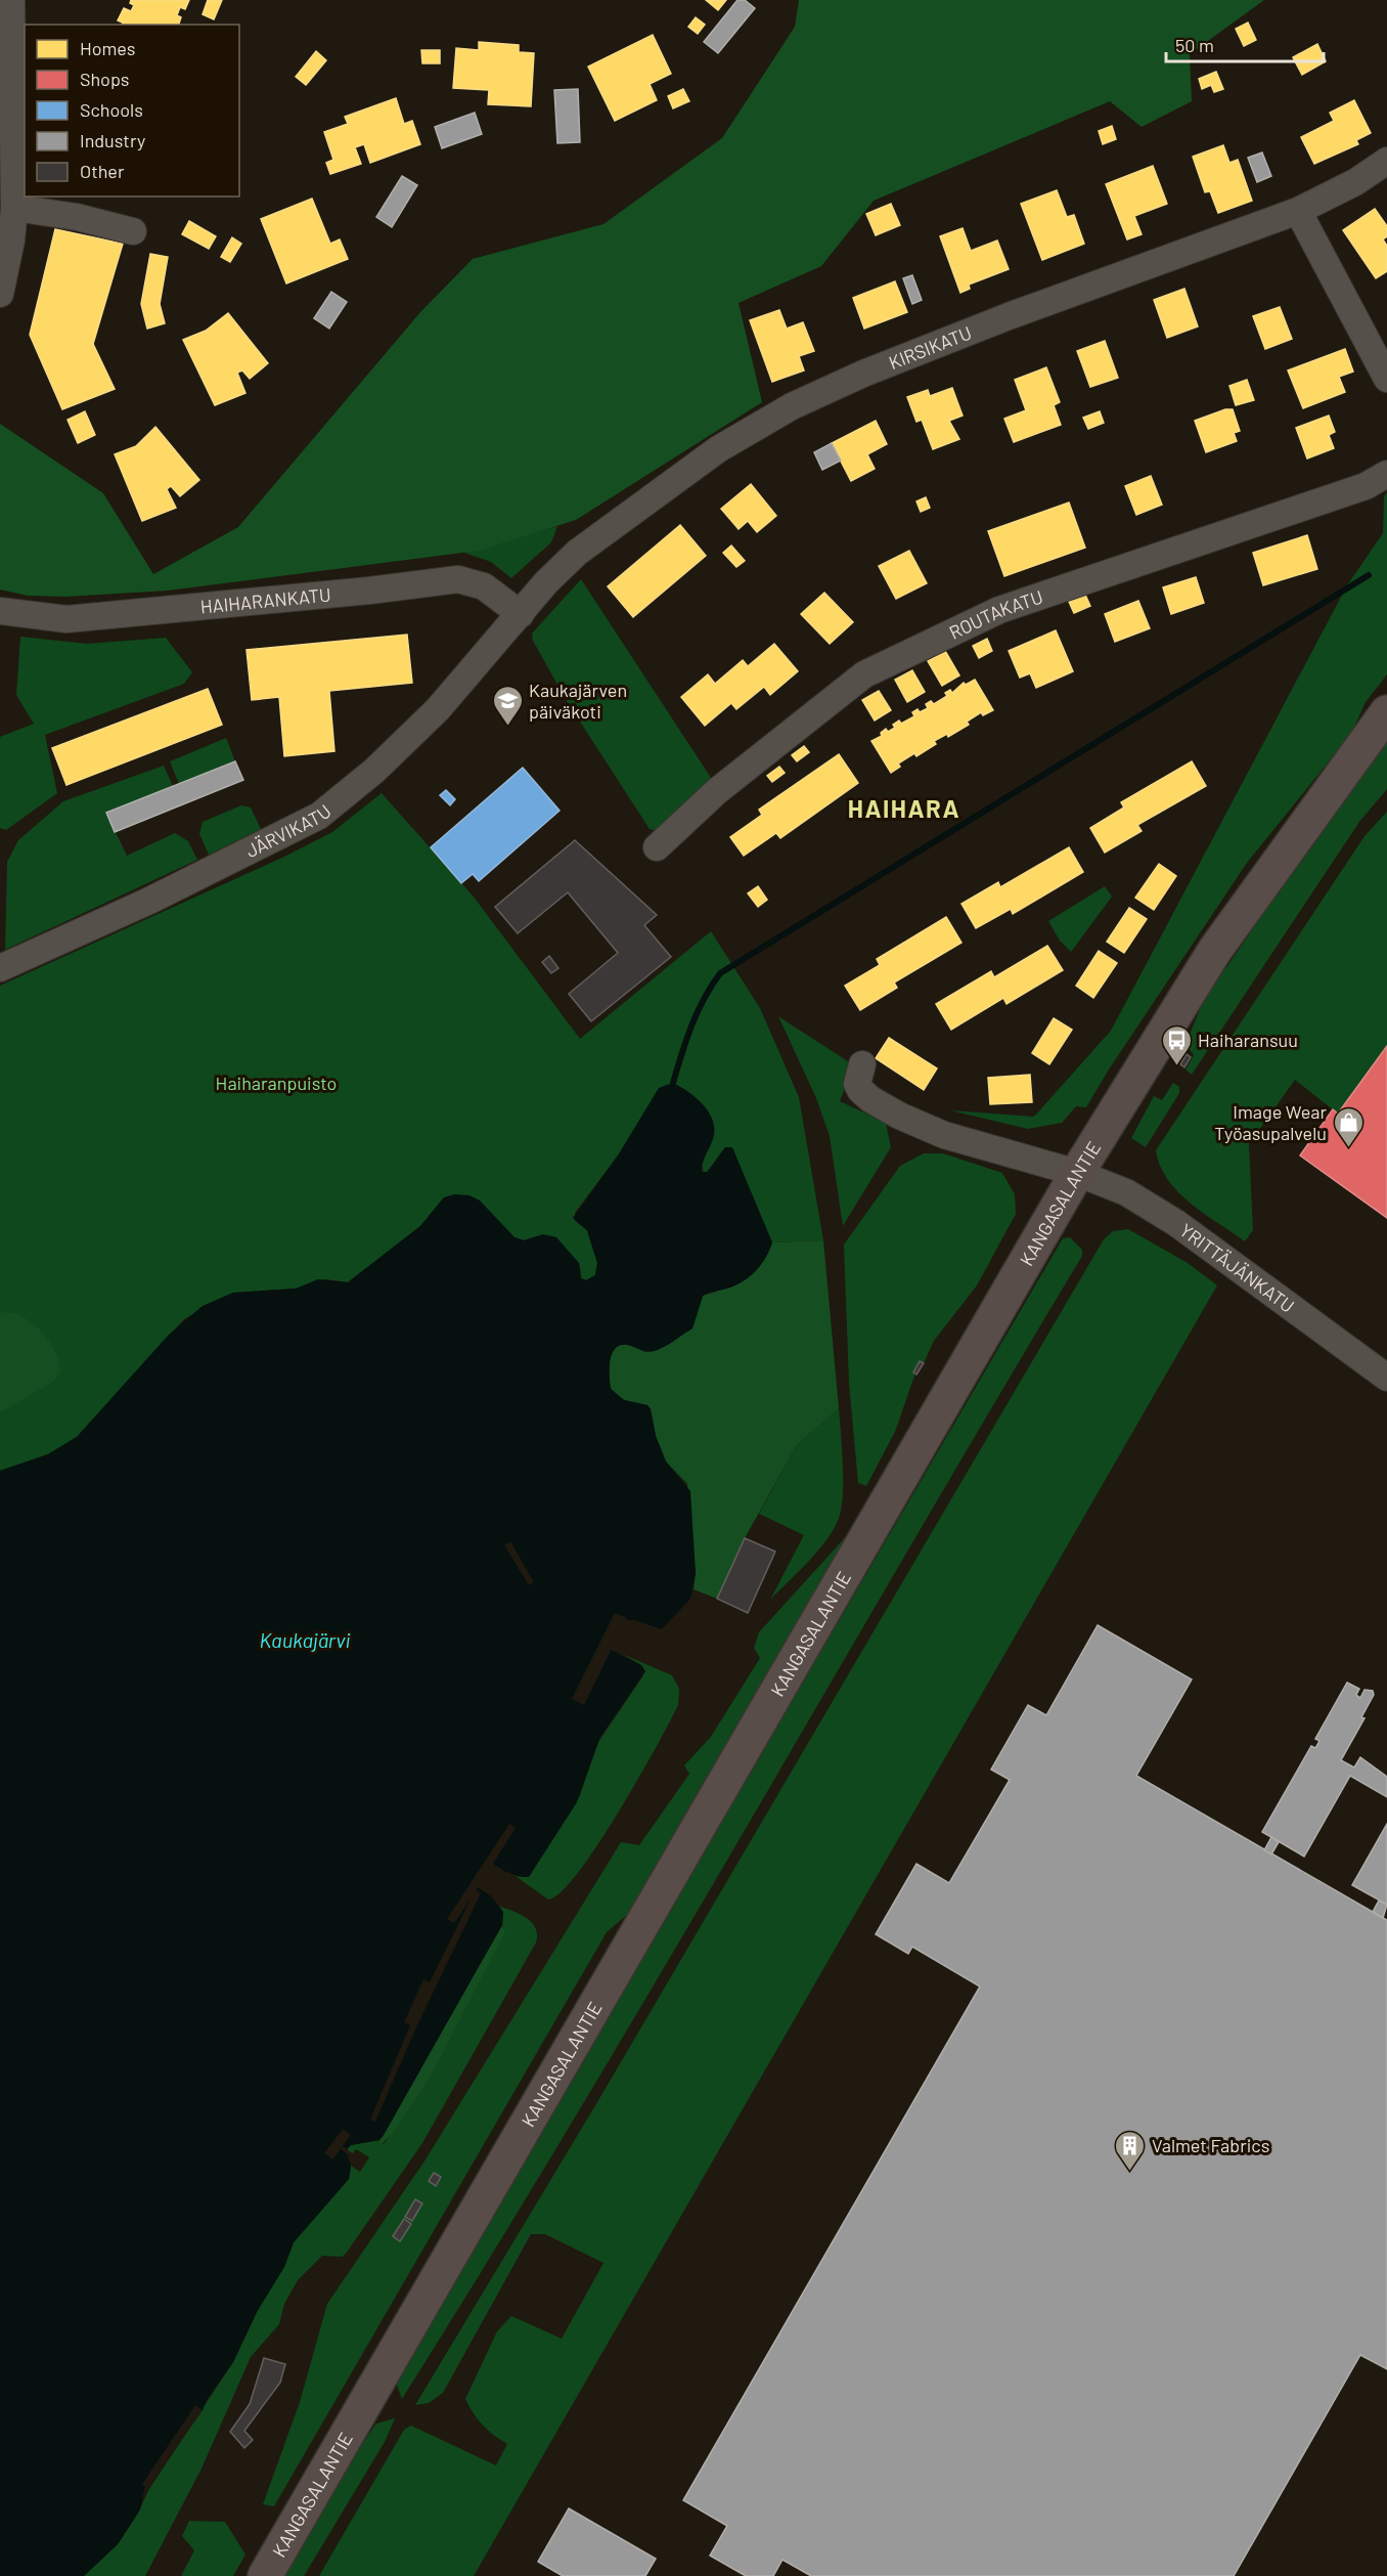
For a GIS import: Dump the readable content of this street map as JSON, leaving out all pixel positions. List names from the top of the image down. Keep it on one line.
{"streets":{"main road":["KANGASALANTIE"],"street":["KIRSIKATU","HAIHARANKATU","ROUTAKATU","JÄRVIKATU","YRITTÄJÄNKATU"]},"crossings":[["KIRSIKATU","HAIHARANKATU"],["KIRSIKATU","JÄRVIKATU"],["HAIHARANKATU","JÄRVIKATU"],["KANGASALANTIE","YRITTÄJÄNKATU"]],"districts":["HAIHARA"],"water":["Kaukajärvi"],"parks":["Haiharanpuisto"],"places":{"school or university":["Kaukajärven päiväkoti"],"bus stop":["Haiharansuu"],"shop":["Image Wear Työasupalvelu"],"building":["Valmet Fabrics"]},"legend":["Homes","Shops","Schools","Industry","Other"],"scale_bar":"50 m"}
